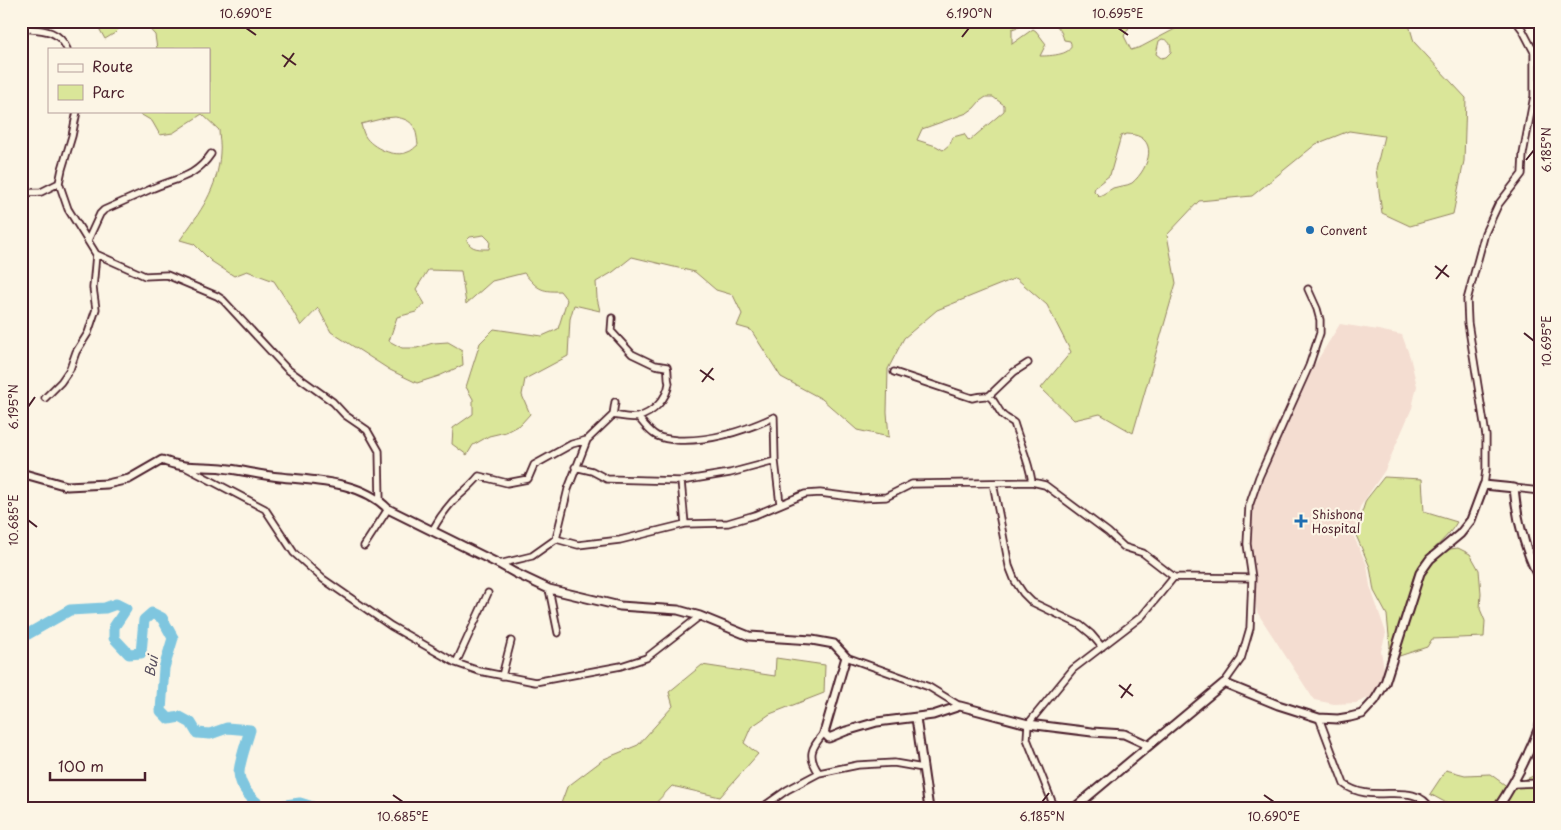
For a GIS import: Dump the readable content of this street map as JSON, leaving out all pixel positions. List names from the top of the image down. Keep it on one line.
{"water":["Bui"],"places":{"other":["Convent"],"health":["Shishong Hospital"]},"legend":["Route","Parc"],"scale_bar":"100 m","coordinates":["10.690°E","6.190°N","10.695°E","6.185°N","6.195°N","10.685°E"]}
